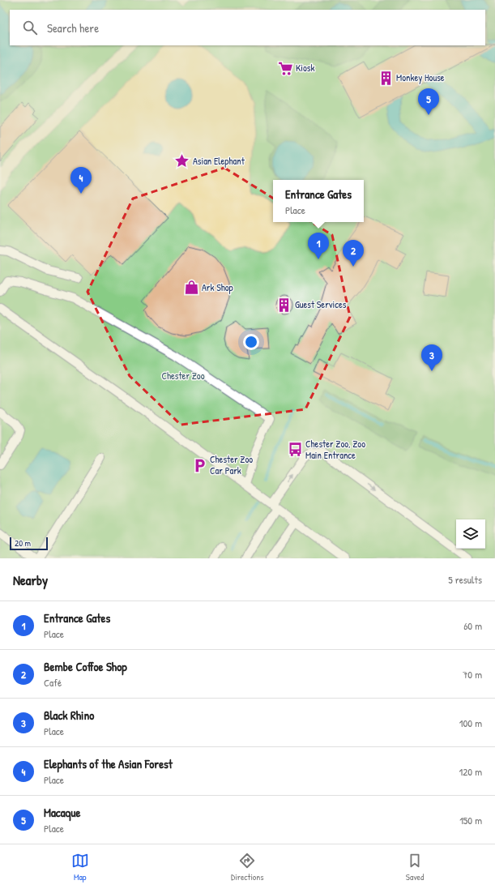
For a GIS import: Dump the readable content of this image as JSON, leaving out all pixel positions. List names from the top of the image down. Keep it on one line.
{"parks":["Chester Zoo"],"places":{"supermarket":["Kiosk"],"building":["Monkey House","Guest Services"],"place":["Asian Elephant"],"shop":["Ark Shop"],"bus stop":["Chester Zoo, Zoo Main Entrance"],"parking":["Chester Zoo Car Park"]},"scale_bar":"20 m","page":{"search":"Search here","pins":["5","4","1","2","3"],"popup":["Entrance Gates","Place"],"scale":"20 m","heading":["Nearby","5 results"],"list":[{"mark":"1","name":"Entrance Gates","note":"Place","value":"60 m"},{"mark":"2","name":"Bembe Coffoe Shop","note":"Café","value":"70 m"},{"mark":"3","name":"Black Rhino","note":"Place","value":"100 m"},{"mark":"4","name":"Elephants of the Asian Forest","note":"Place","value":"120 m"},{"mark":"5","name":"Macaque","note":"Place","value":"150 m"}],"nav":["Map","Directions","Saved"]}}
